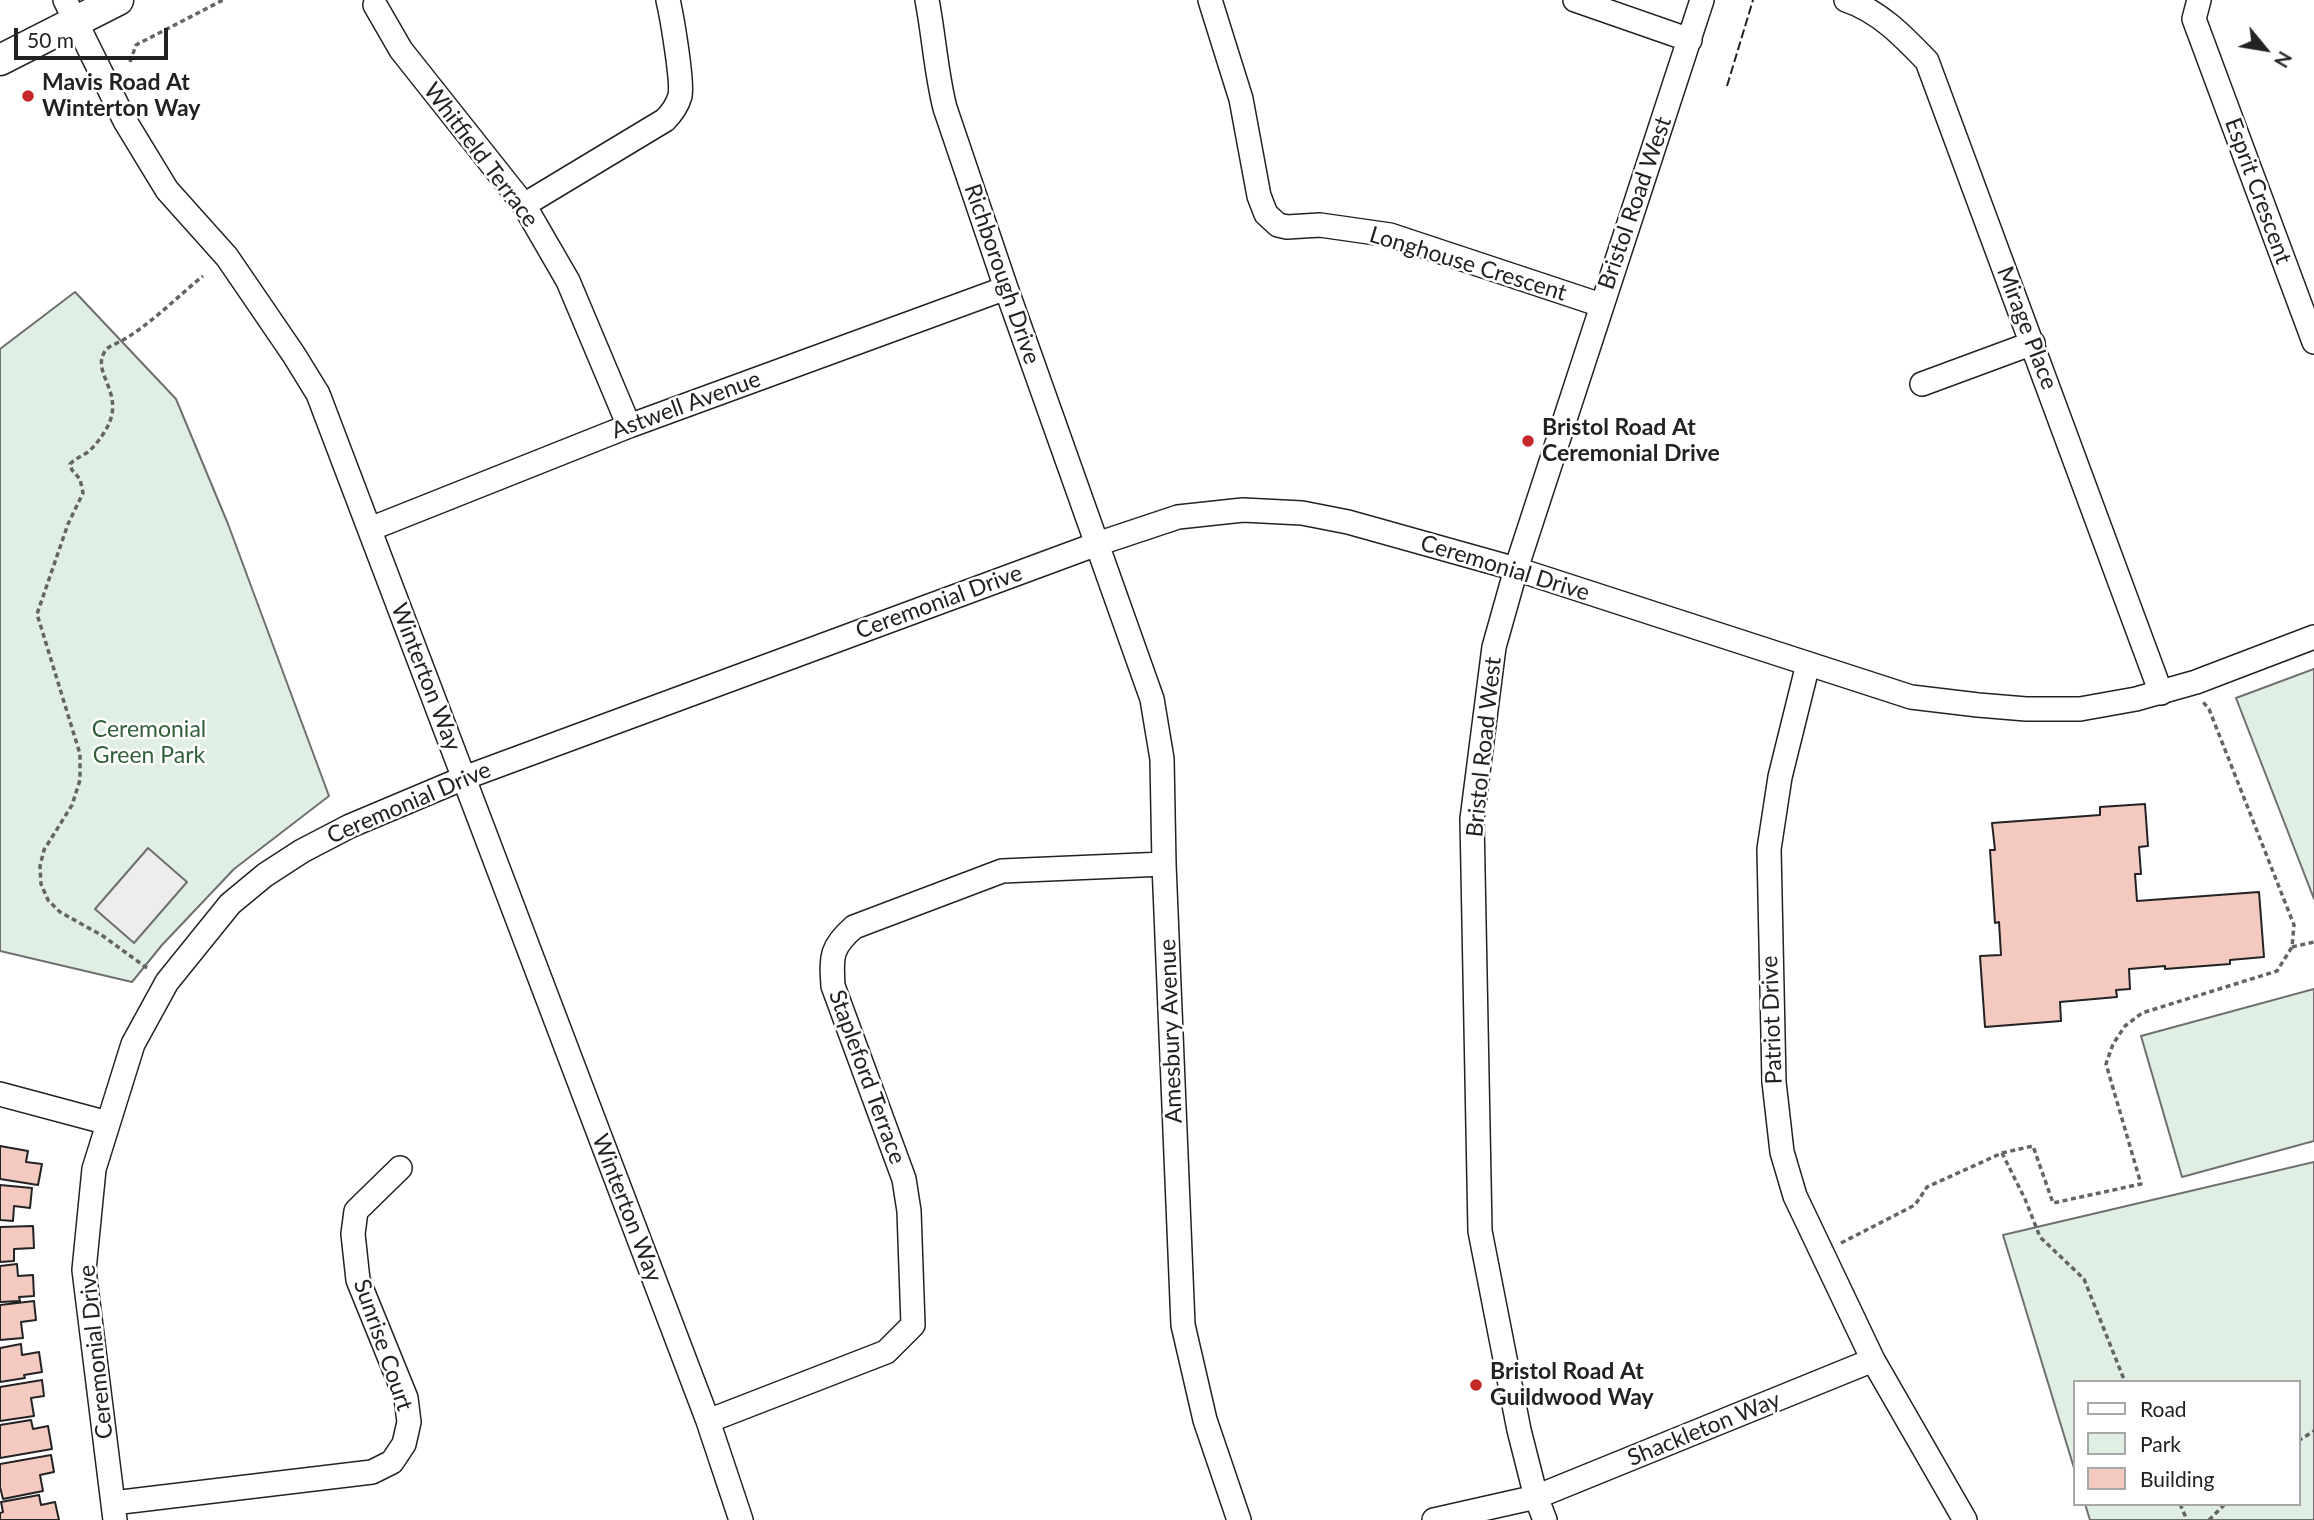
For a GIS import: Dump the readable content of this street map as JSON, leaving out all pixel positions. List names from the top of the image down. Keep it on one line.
{"streets":{"street":["Whitfield Terrace","Esprit Crescent","Bristol Road West","Longhouse Crescent","Richborough Drive","Mirage Place","Astwell Avenue","Ceremonial Drive","Winterton Way","Patriot Drive","Amesbury Avenue","Stapleford Terrace","Sunrise Court","Shackleton Way"]},"crossings":[["Whitfield Terrace","Astwell Avenue"],["Bristol Road West","Longhouse Crescent"],["Bristol Road West","Ceremonial Drive"],["Bristol Road West","Shackleton Way"],["Richborough Drive","Astwell Avenue"],["Richborough Drive","Ceremonial Drive"],["Richborough Drive","Amesbury Avenue"],["Mirage Place","Ceremonial Drive"],["Astwell Avenue","Winterton Way"],["Ceremonial Drive","Winterton Way"],["Ceremonial Drive","Patriot Drive"],["Ceremonial Drive","Amesbury Avenue"],["Ceremonial Drive","Sunrise Court"],["Winterton Way","Stapleford Terrace"],["Patriot Drive","Shackleton Way"],["Amesbury Avenue","Stapleford Terrace"]],"parks":["Ceremonial Green Park"],"places":["Mavis Road At Winterton Way","Bristol Road At Ceremonial Drive","Bristol Road At Guildwood Way"],"legend":["Road","Park","Building"],"scale_bar":"50 m","north":"bottom right"}
